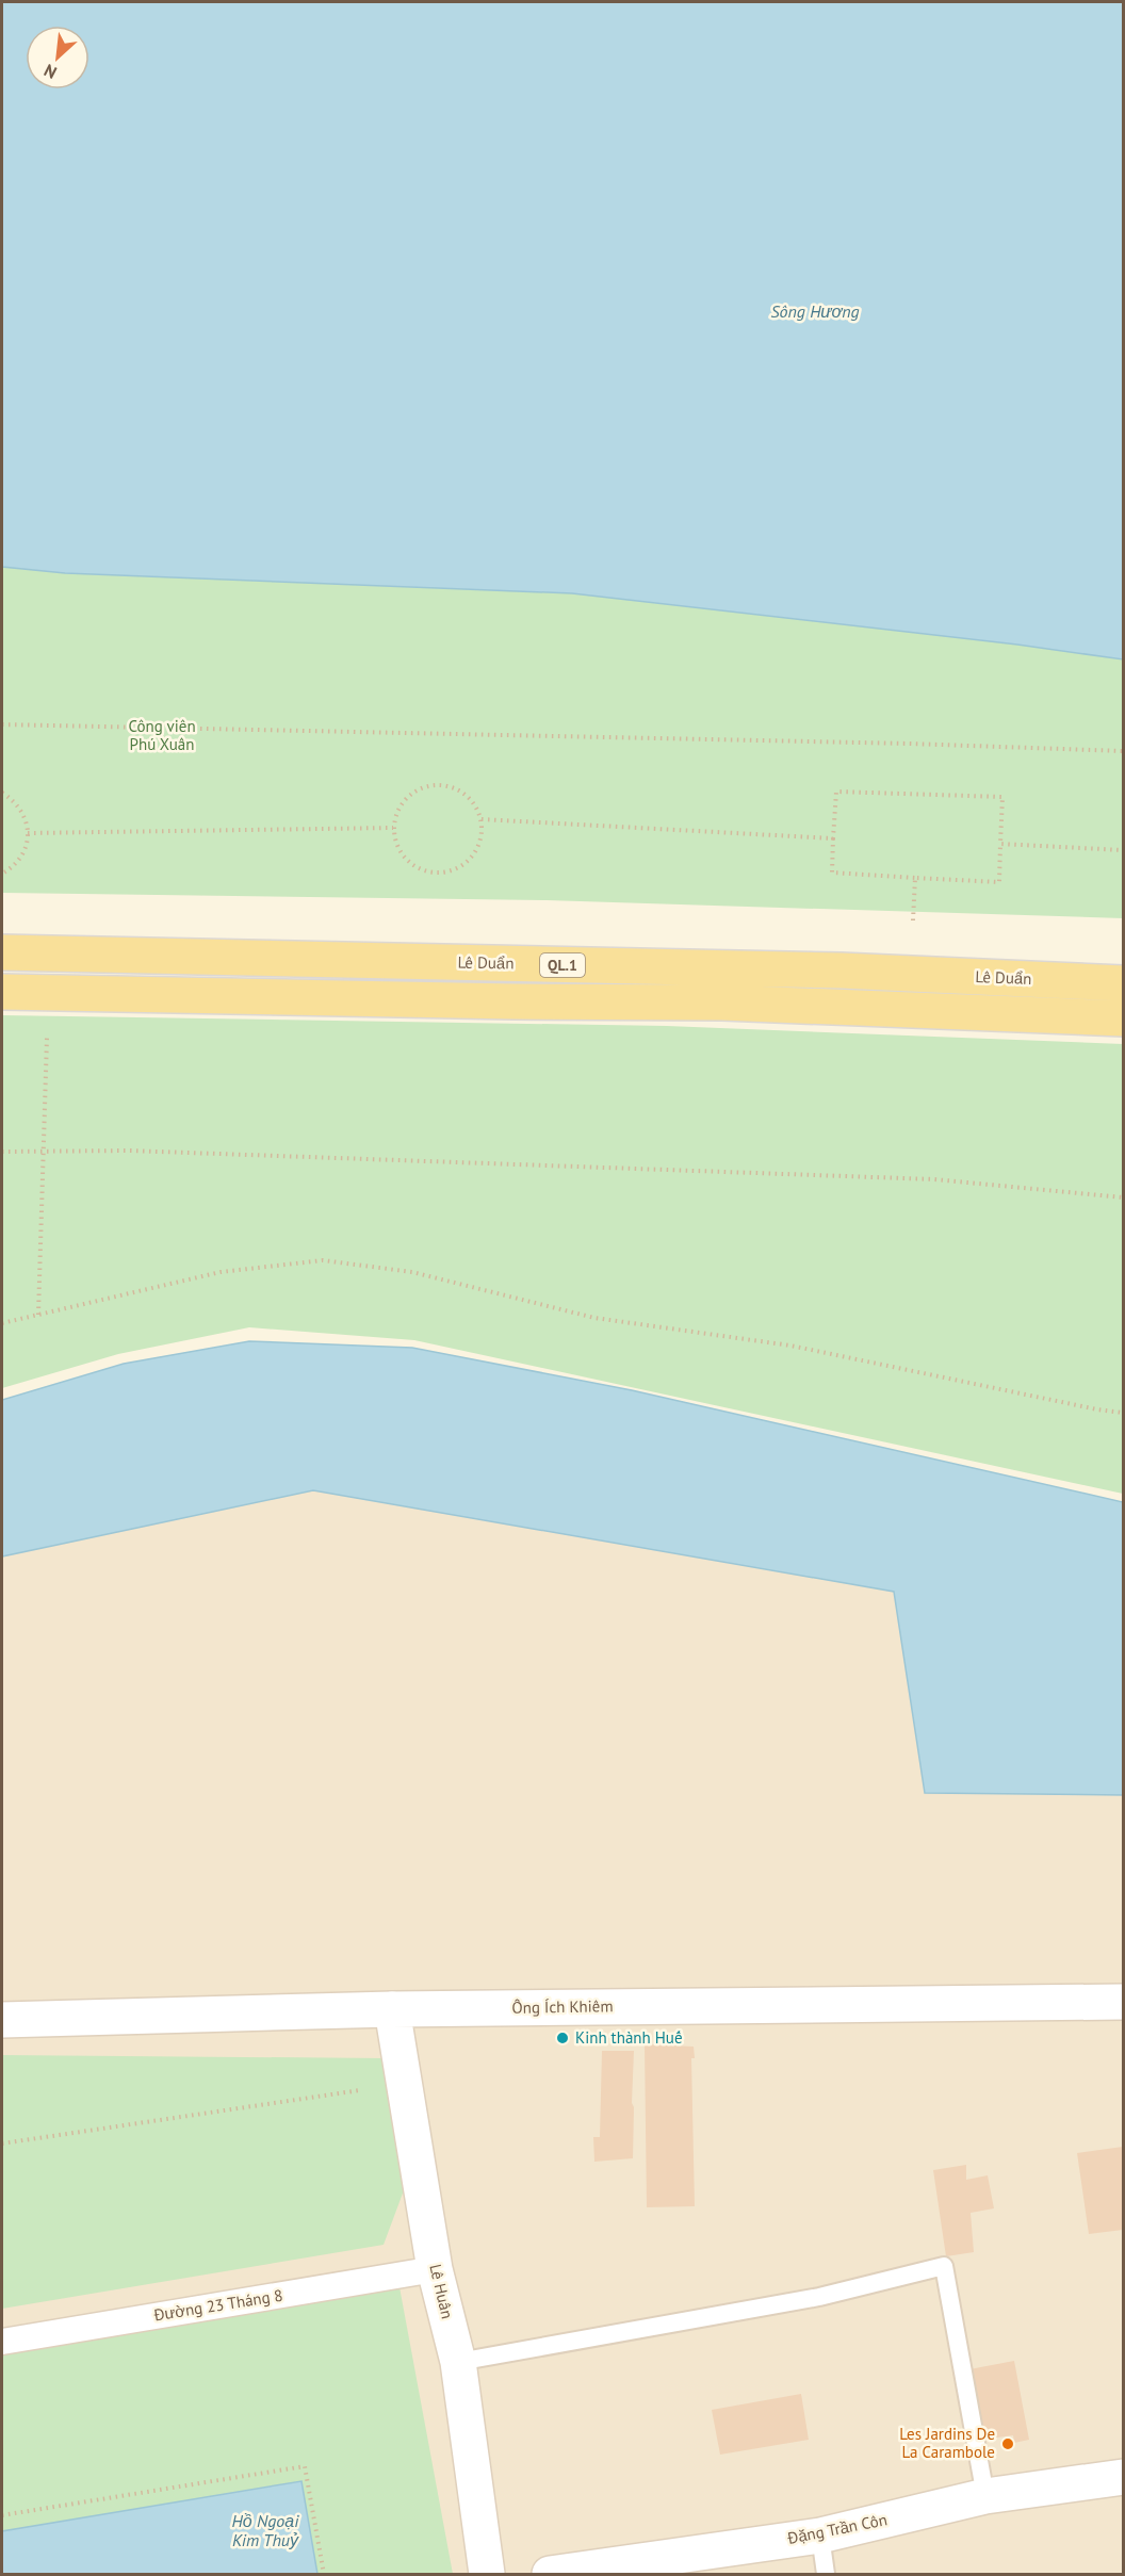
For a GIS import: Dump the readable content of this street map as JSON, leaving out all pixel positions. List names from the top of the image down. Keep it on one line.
{"streets":{"main road":["Lê Duẩn","QL.1"],"street":["Ông Ích Khiêm","Lê Huân","Đường 23 Tháng 8","Đặng Trần Côn"]},"crossings":[["Ông Ích Khiêm","Lê Huân"],["Lê Huân","Đường 23 Tháng 8"]],"water":["Sông Hương","Hồ Ngoại Kim Thuỷ"],"parks":["Công viên Phú Xuân"],"places":["Kinh thành Huế","Les Jardins De La Carambole"],"north":"bottom left"}
